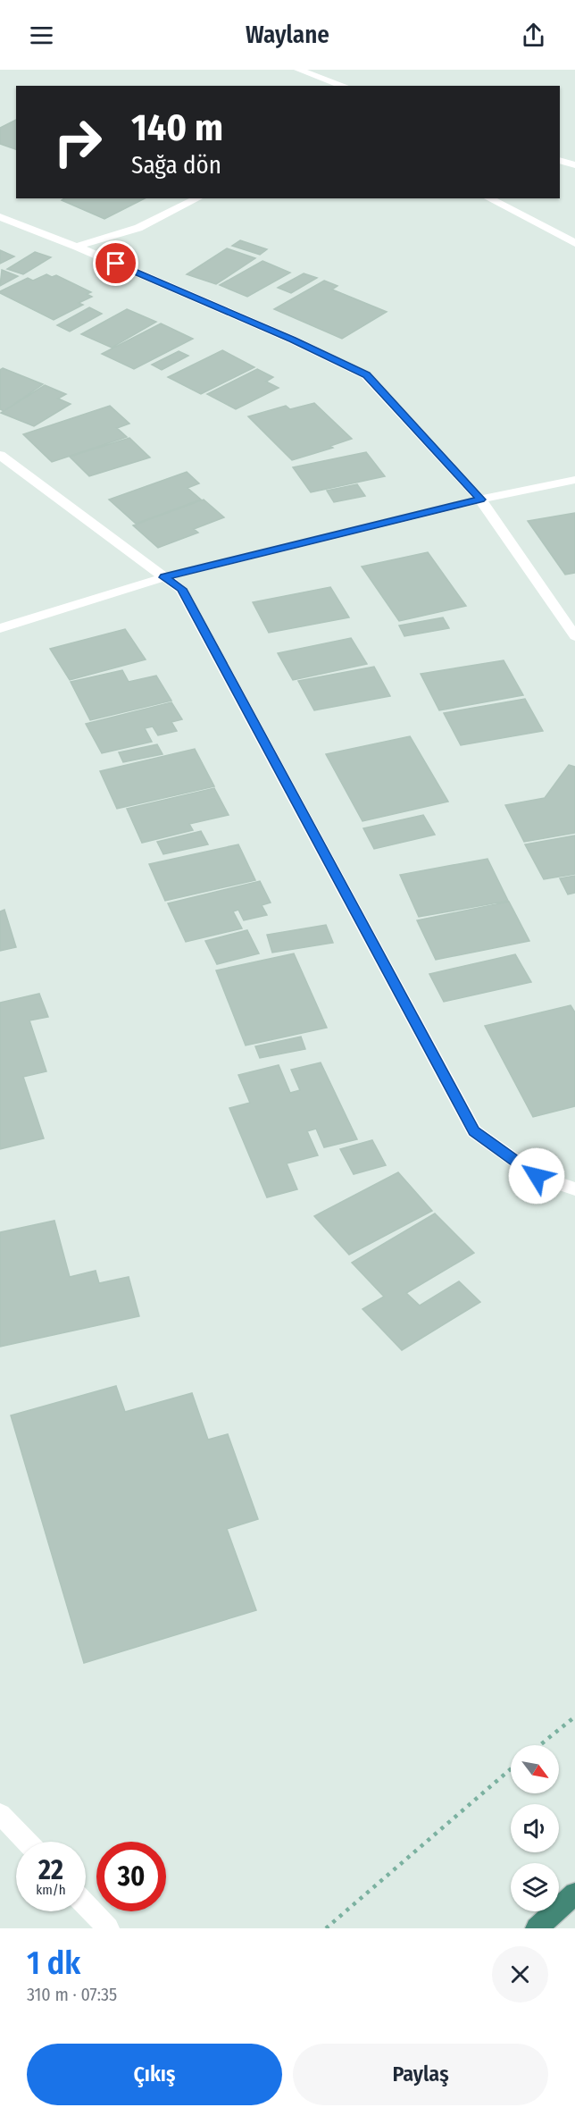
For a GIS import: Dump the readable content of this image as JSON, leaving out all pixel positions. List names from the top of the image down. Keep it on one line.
{"north":"bottom right","page":{"header":"Waylane","turn":["140 m","Sağa dön"],"speed":"22 km/h","limit":"30","heading":["1 dk","310 m · 07:35"],"buttons":["Çıkış","Paylaş"]}}
